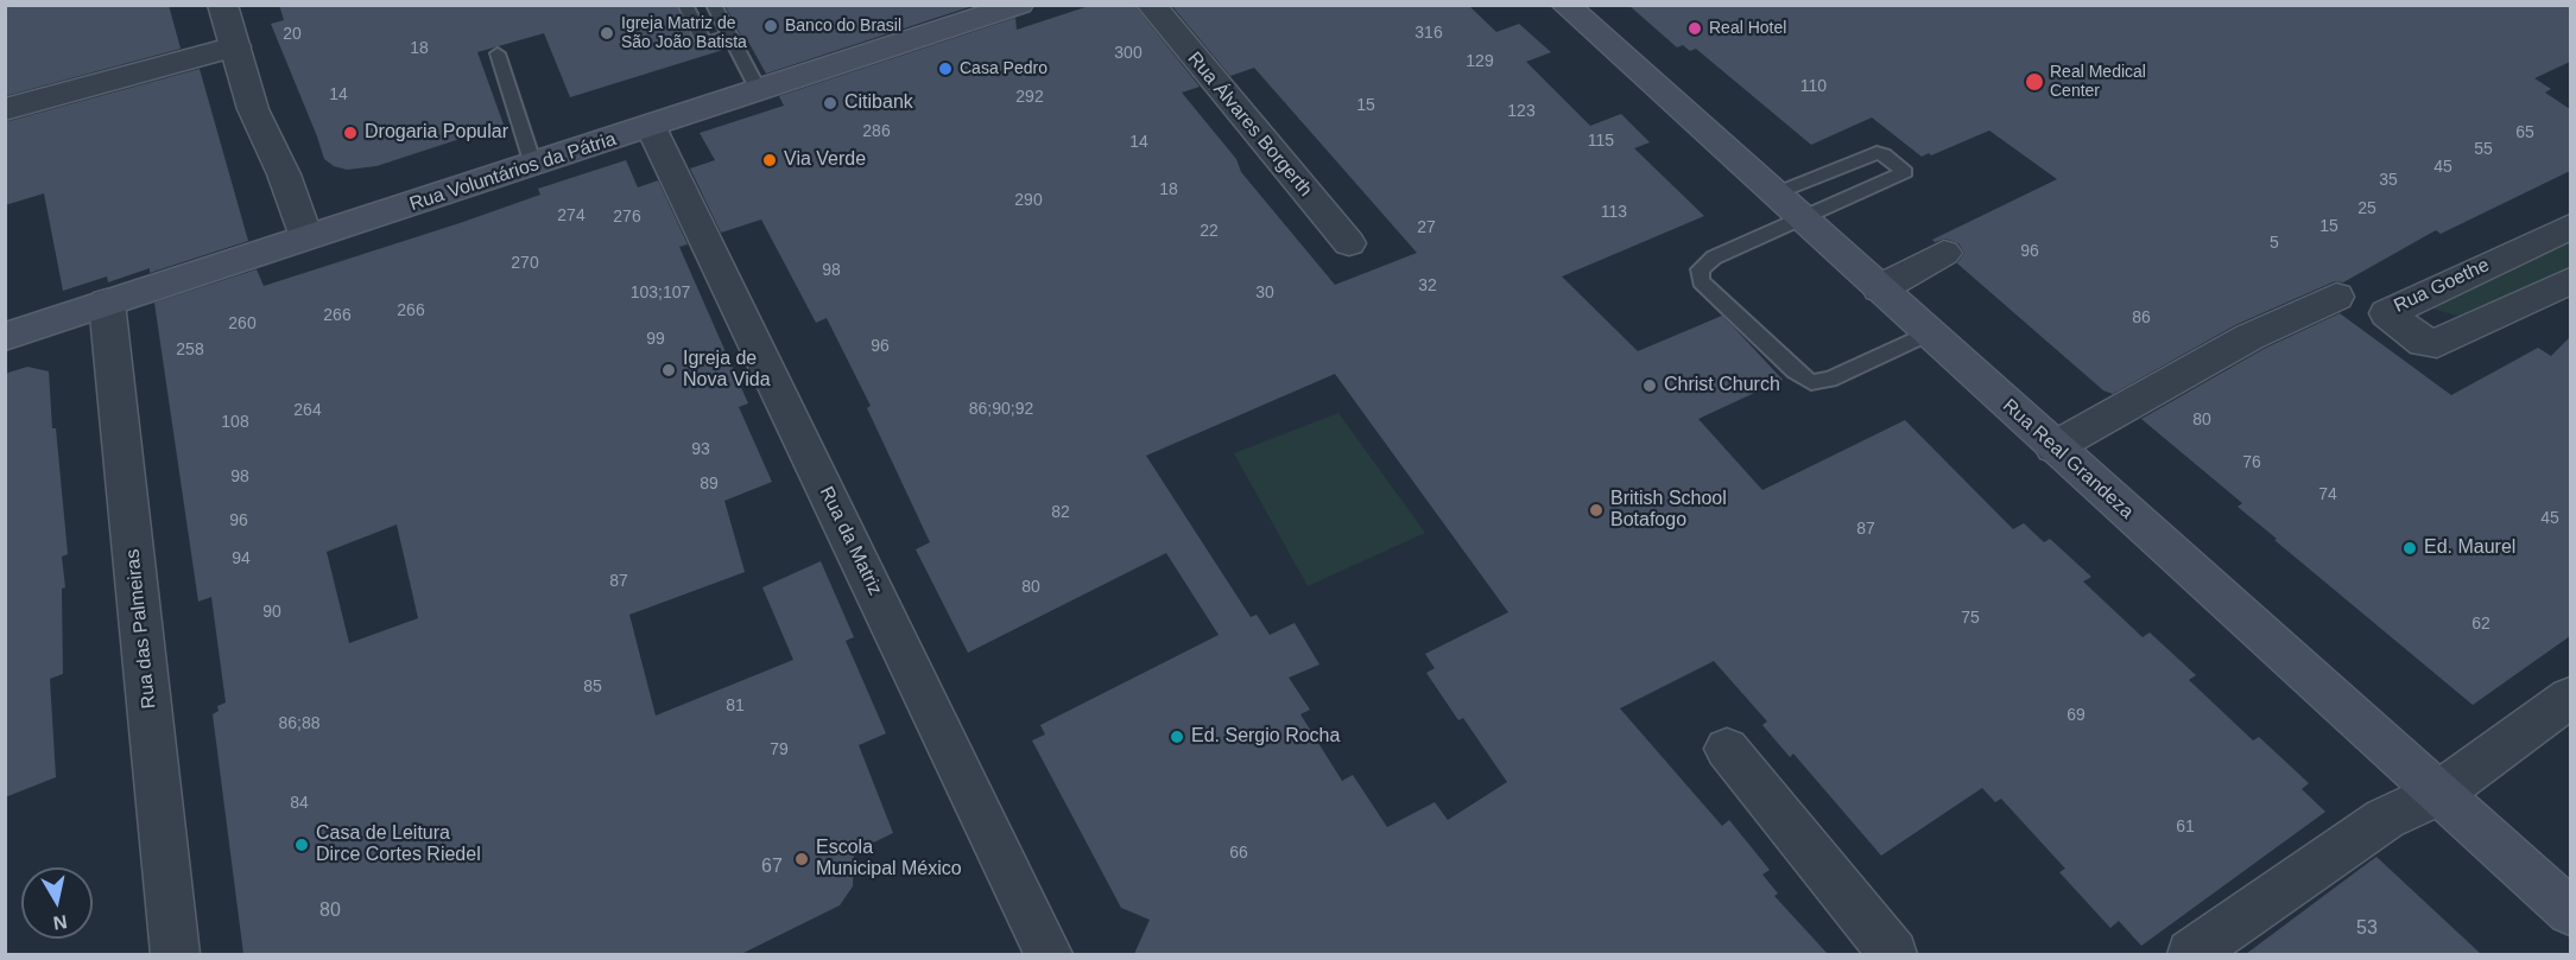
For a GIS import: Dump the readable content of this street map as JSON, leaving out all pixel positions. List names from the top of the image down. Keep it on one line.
{"streets":{"main road":["Rua Voluntários da Pátria","Rua Real Grandeza"],"street":["Rua Álvares Borgerth","Rua Goethe","Rua da Matriz","Rua das Palmeiras"]},"crossings":[["Rua Voluntários da Pátria","Rua da Matriz"],["Rua Voluntários da Pátria","Rua das Palmeiras"]],"places":["Banco do Brasil","Real Hotel","Igreja Matriz de São João Batista","Casa Pedro","Real Medical Center","Citibank","Drogaria Popular","Via Verde","Igreja de Nova Vida","Christ Church","British School Botafogo","Ed. Maurel","Ed. Sergio Rocha","Casa de Leitura Dirce Cortes Riedel","Escola Municipal México"],"house_numbers":["316","20","18","300","129","110","14","292","15","123","286","65","115","14","55","45","35","18","290","25","113","274","276","15","27","22","5","96","270","98","32","103;107","30","266","266","86","260","99","96","258","86;90;92","264","80","108","93","76","98","89","74","82","45","96","87","94","87","80","90","75","62","85","81","69","86;88","79","84","61","66","67","80","53"],"north":"bottom"}
